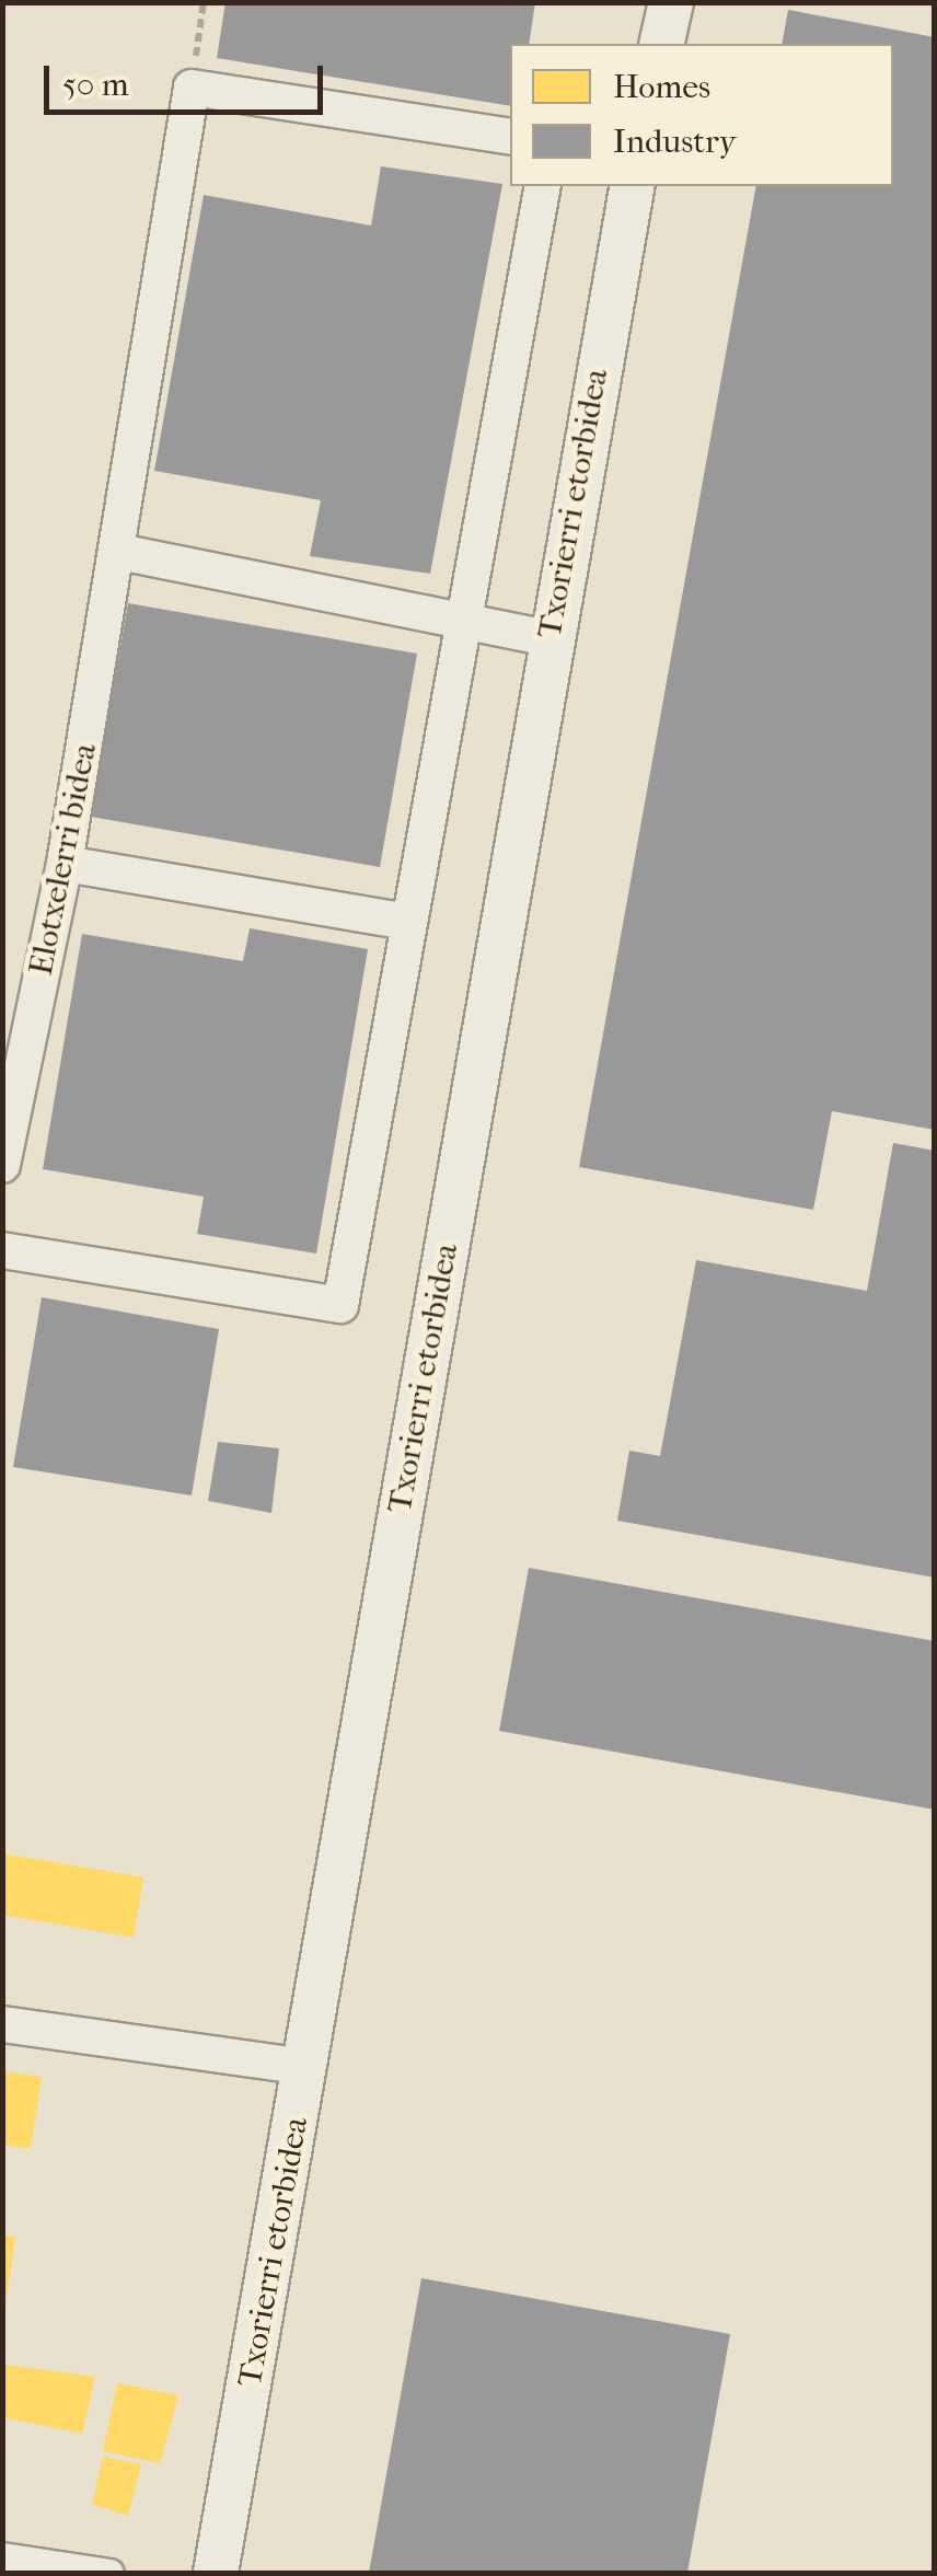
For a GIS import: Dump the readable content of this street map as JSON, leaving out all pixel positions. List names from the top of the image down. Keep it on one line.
{"streets":{"street":["Txorierri etorbidea","Elotxelerri bidea"]},"legend":["Homes","Industry"],"scale_bar":"50 m"}
